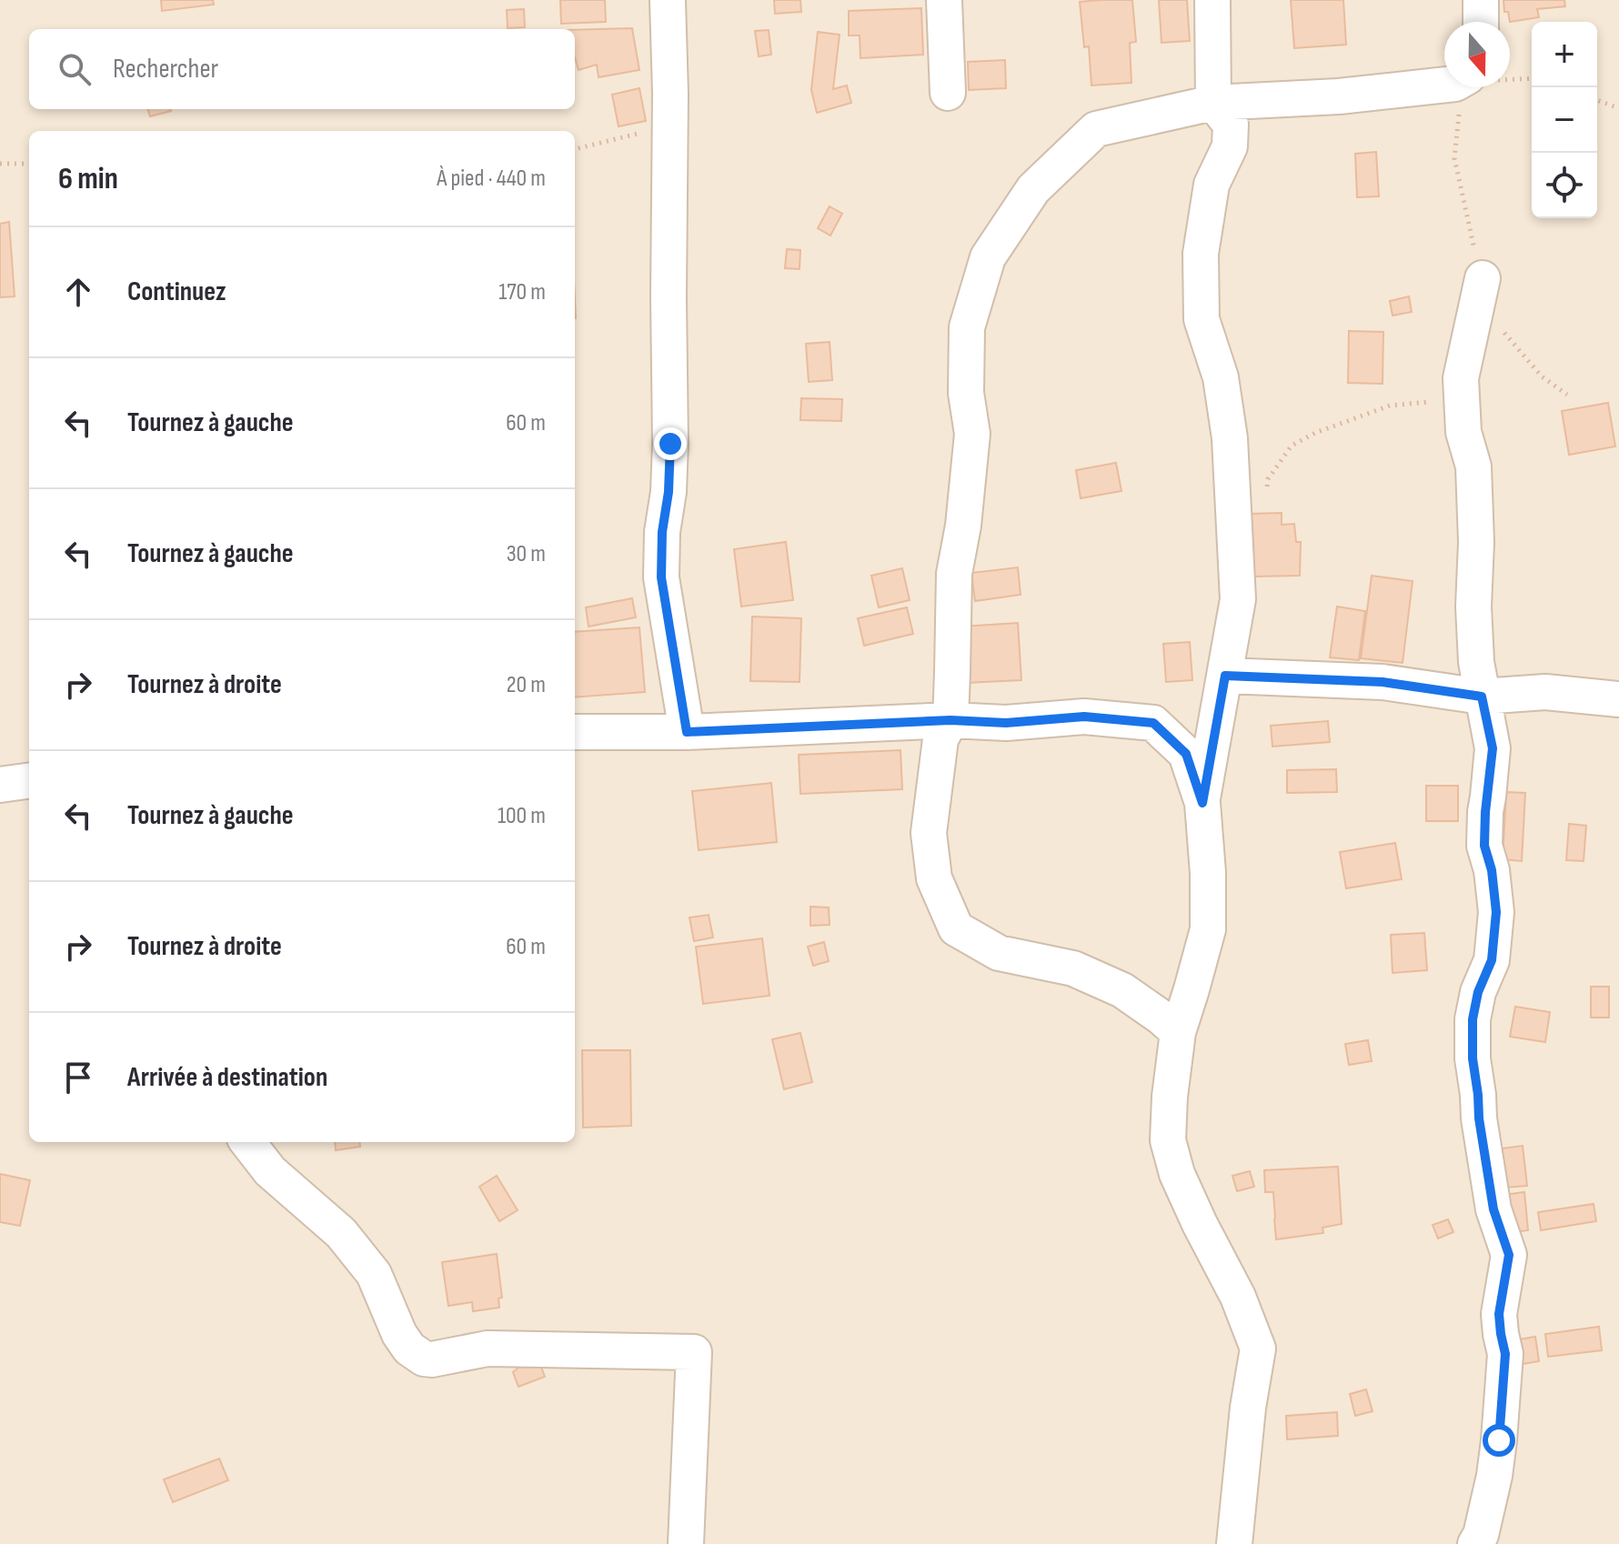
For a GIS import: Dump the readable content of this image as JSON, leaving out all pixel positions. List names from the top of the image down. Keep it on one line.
{"north":"bottom","page":{"map_buttons":["+","−"],"search":"Rechercher","heading":["6 min","À pied · 440 m"],"list":[["Continuez","170 m"],["Tournez à gauche","60 m"],["Tournez à gauche","30 m"],["Tournez à droite","20 m"],["Tournez à gauche","100 m"],["Tournez à droite","60 m"],"Arrivée à destination"]}}
